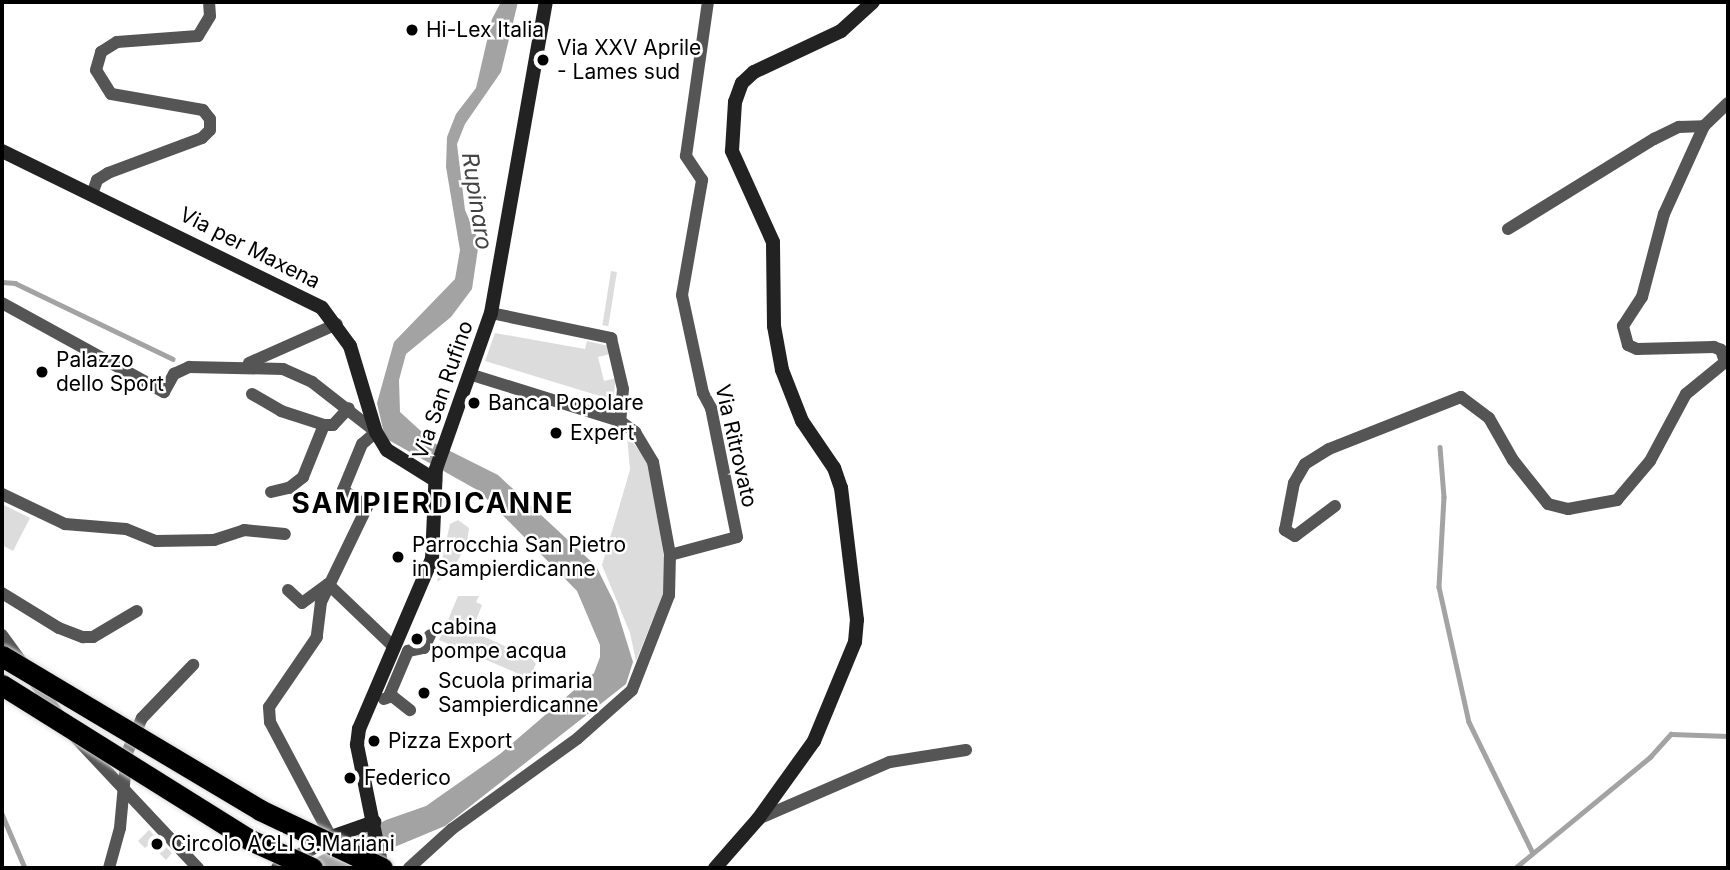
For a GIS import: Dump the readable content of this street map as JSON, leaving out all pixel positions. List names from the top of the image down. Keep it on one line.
{"streets":{"street":["Via per Maxena","Via San Rufino","Via Ritrovato"]},"crossings":[["Via per Maxena","Via San Rufino"]],"districts":["SAMPIERDICANNE"],"water":["Rupinaro"],"places":["Hi-Lex Italia","Via XXV Aprile - Lames sud","Palazzo dello Sport","Banca Popolare","Expert","Parrocchia San Pietro in Sampierdicanne","cabina pompe acqua","Scuola primaria Sampierdicanne","Pizza Export","Federico","Circolo ACLI G.Mariani"]}
